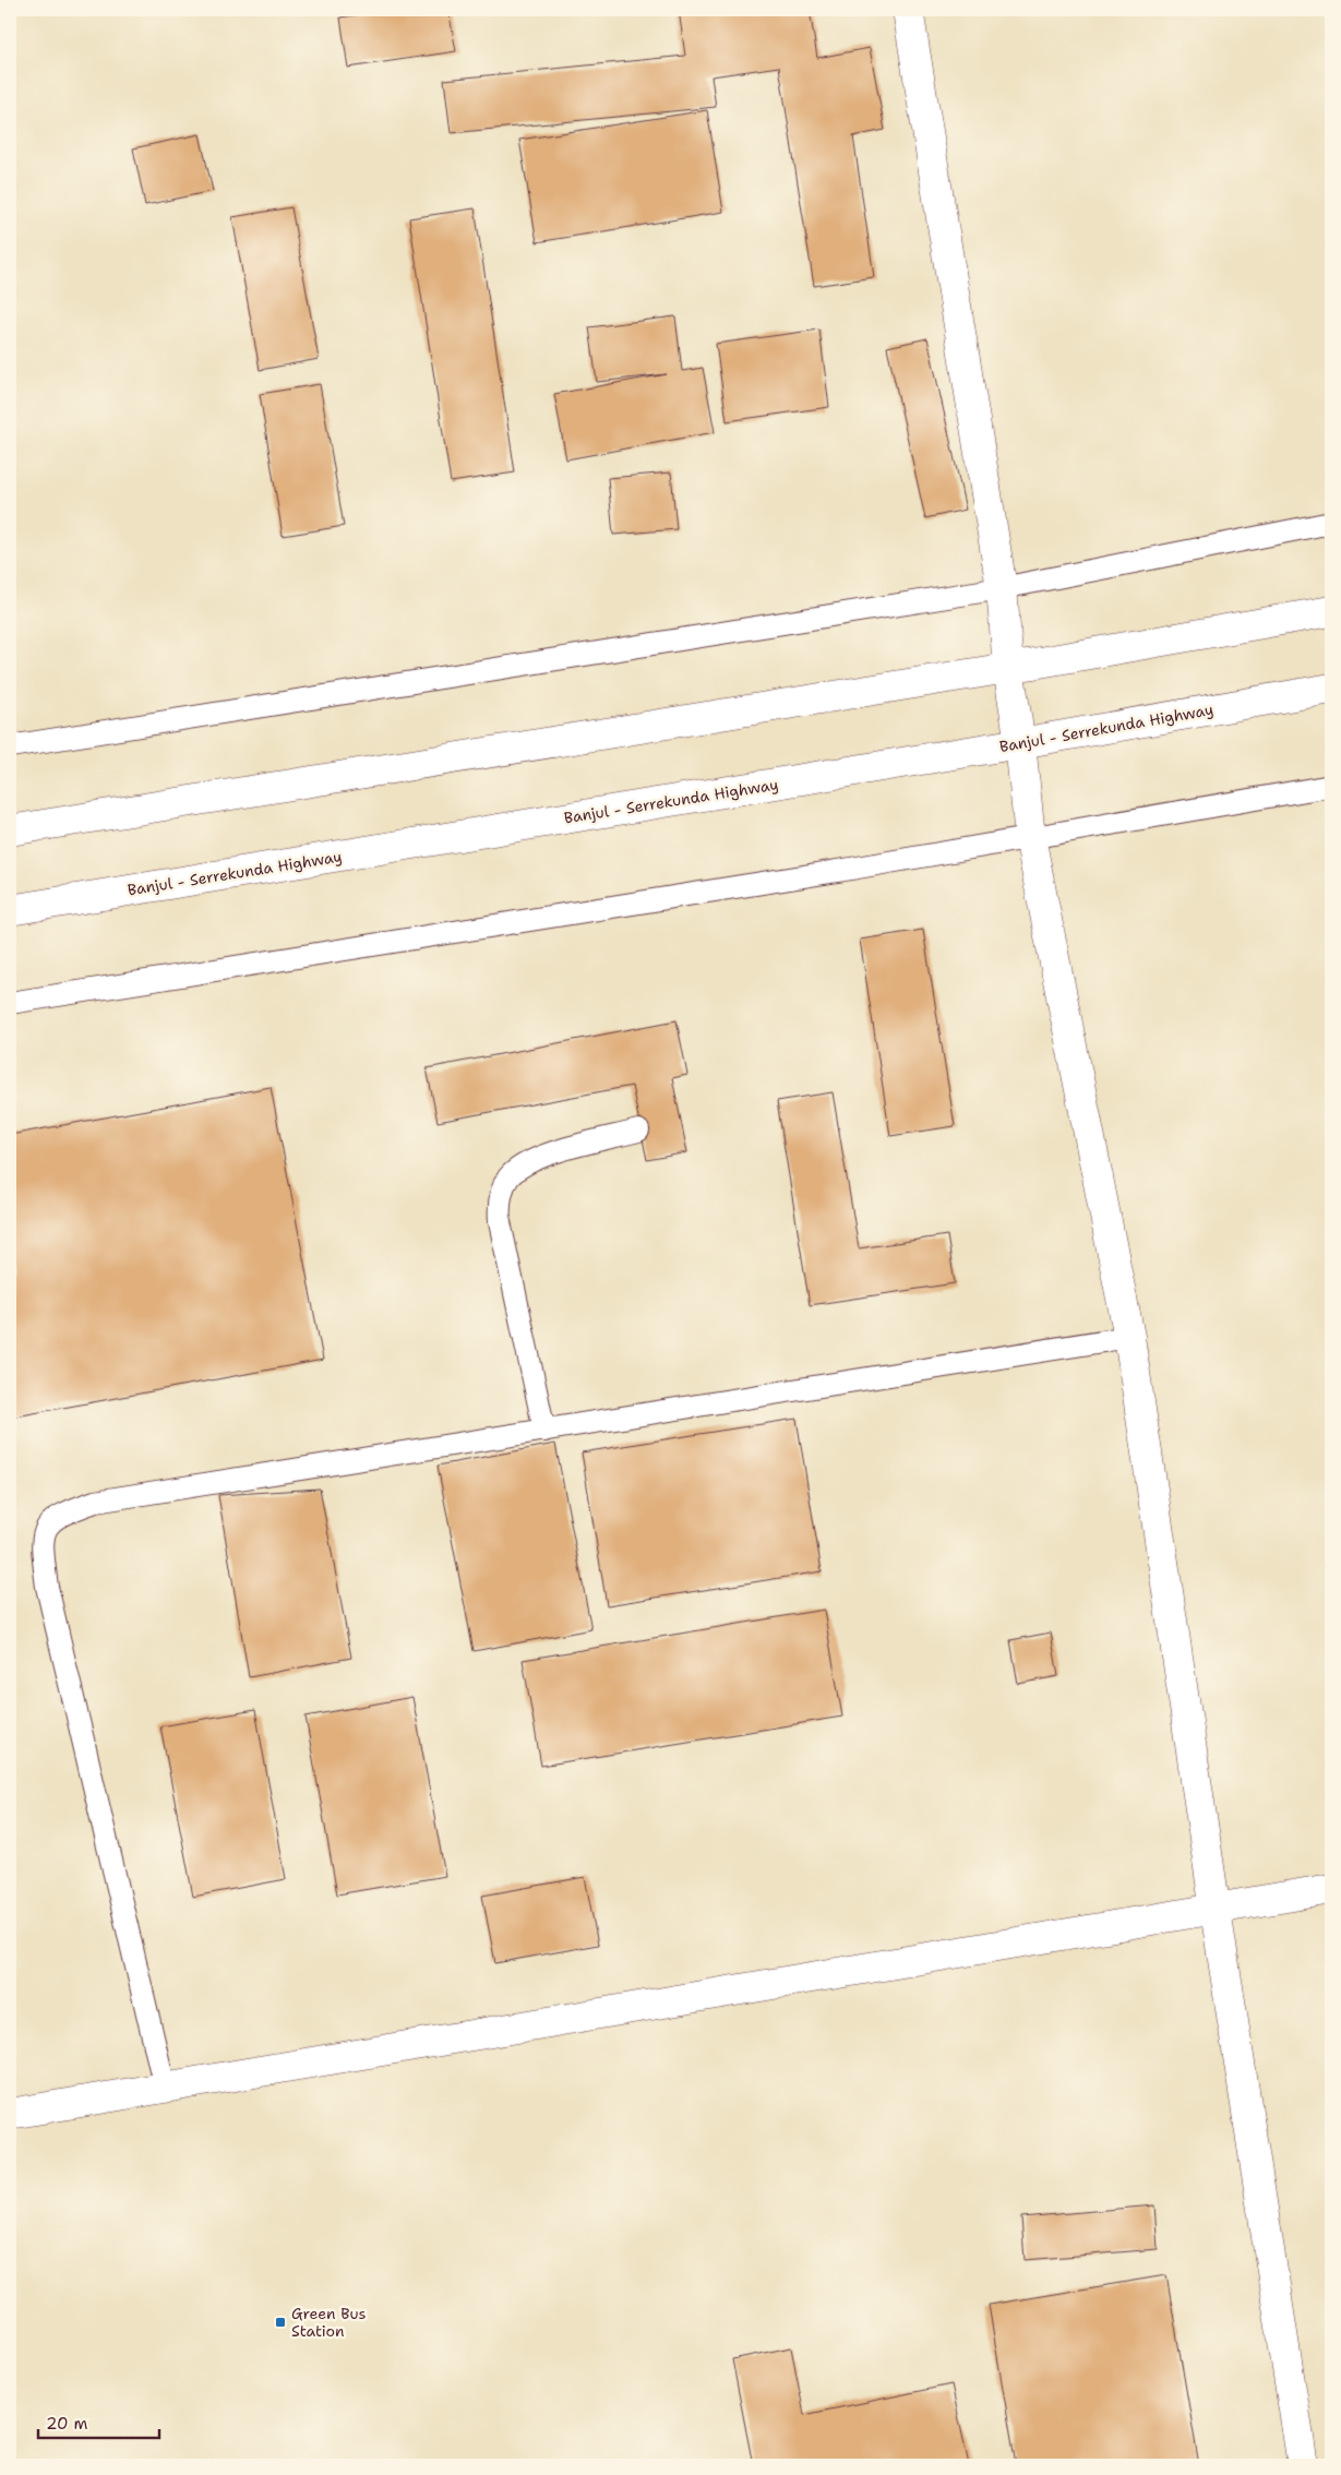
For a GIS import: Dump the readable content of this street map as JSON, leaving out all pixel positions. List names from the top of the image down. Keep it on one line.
{"streets":{"main road":["Banjul - Serrekunda Highway"]},"places":{"transit":["Green Bus Station"]},"scale_bar":"20 m"}
